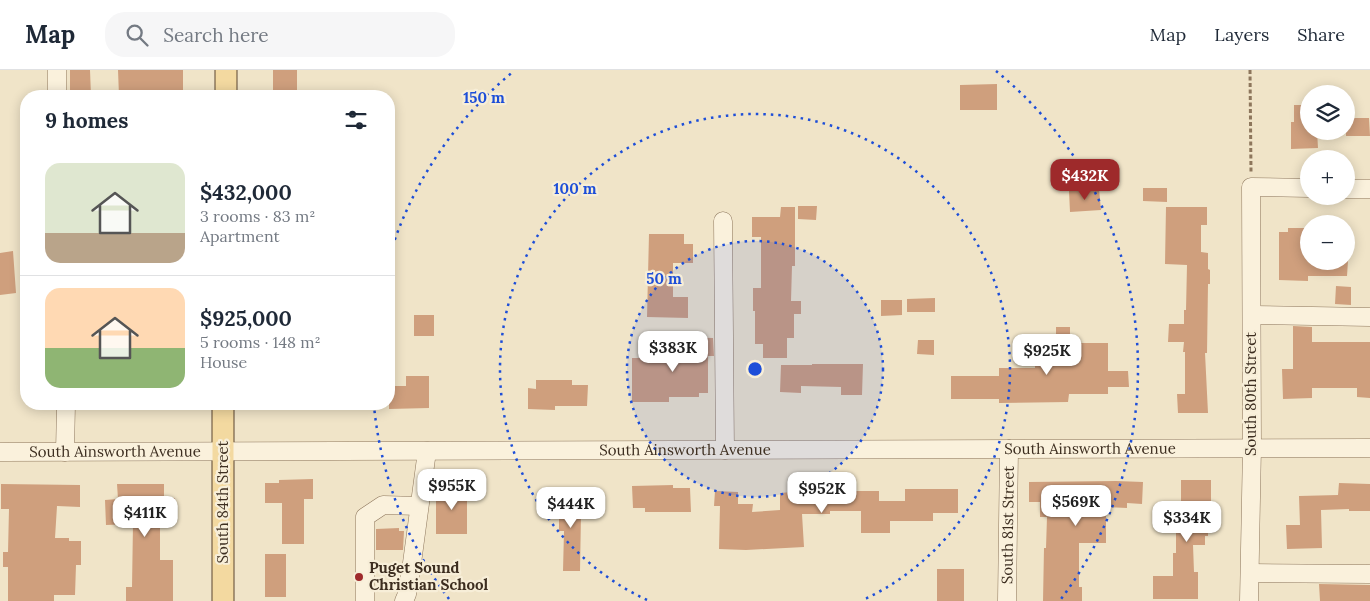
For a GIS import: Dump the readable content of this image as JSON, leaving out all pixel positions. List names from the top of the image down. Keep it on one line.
{"streets":{"main road":["South 84th Street"],"street":["South 80th Street","South Ainsworth Avenue","South 81st Street"]},"crossings":[["South 80th Street","South Ainsworth Avenue"],["South Ainsworth Avenue","South 84th Street"],["South Ainsworth Avenue","South 81st Street"]],"places":["Puget Sound Christian School"],"page":{"header":"Map","search":"Search here","nav":["Map","Layers","Share"],"map_buttons":["+","−"],"heading":"9 homes","list":[{"name":"$432,000","note":"3 rooms · 83 m² · Apartment"},{"name":"$925,000","note":"5 rooms · 148 m² · House"}],"price":["$432K","$383K","$925K","$955K","$952K","$569K","$444K","$411K","$334K"]},"rings":["150 m","100 m","50 m"]}
